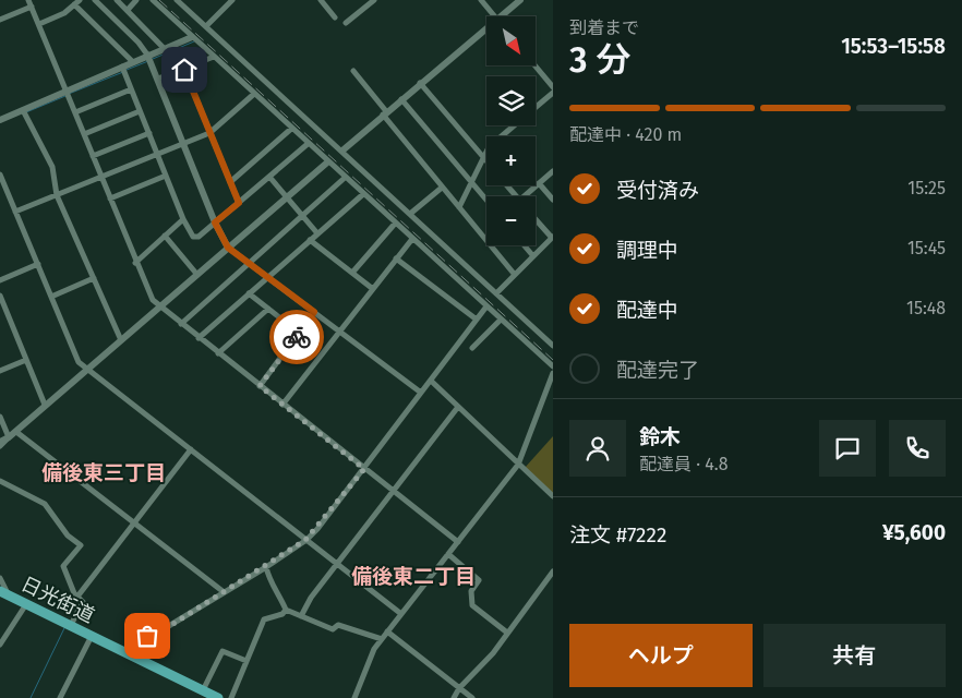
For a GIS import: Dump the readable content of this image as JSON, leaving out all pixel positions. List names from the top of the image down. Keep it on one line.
{"streets":{"highway":["日光街道"]},"districts":["備後東三丁目","備後東二丁目"],"north":"bottom right","page":{"heading":["3 分","到着まで","15:53–15:58"],"panel":["鈴木","配達員 · 4.8","注文 #7222","¥5,600"],"map_buttons":["+","−"],"bar":"配達中 · 420 m","list":[["受付済み","15:25"],["調理中","15:45"],["配達中","15:48"],"配達完了"],"buttons":["ヘルプ","共有"]}}
